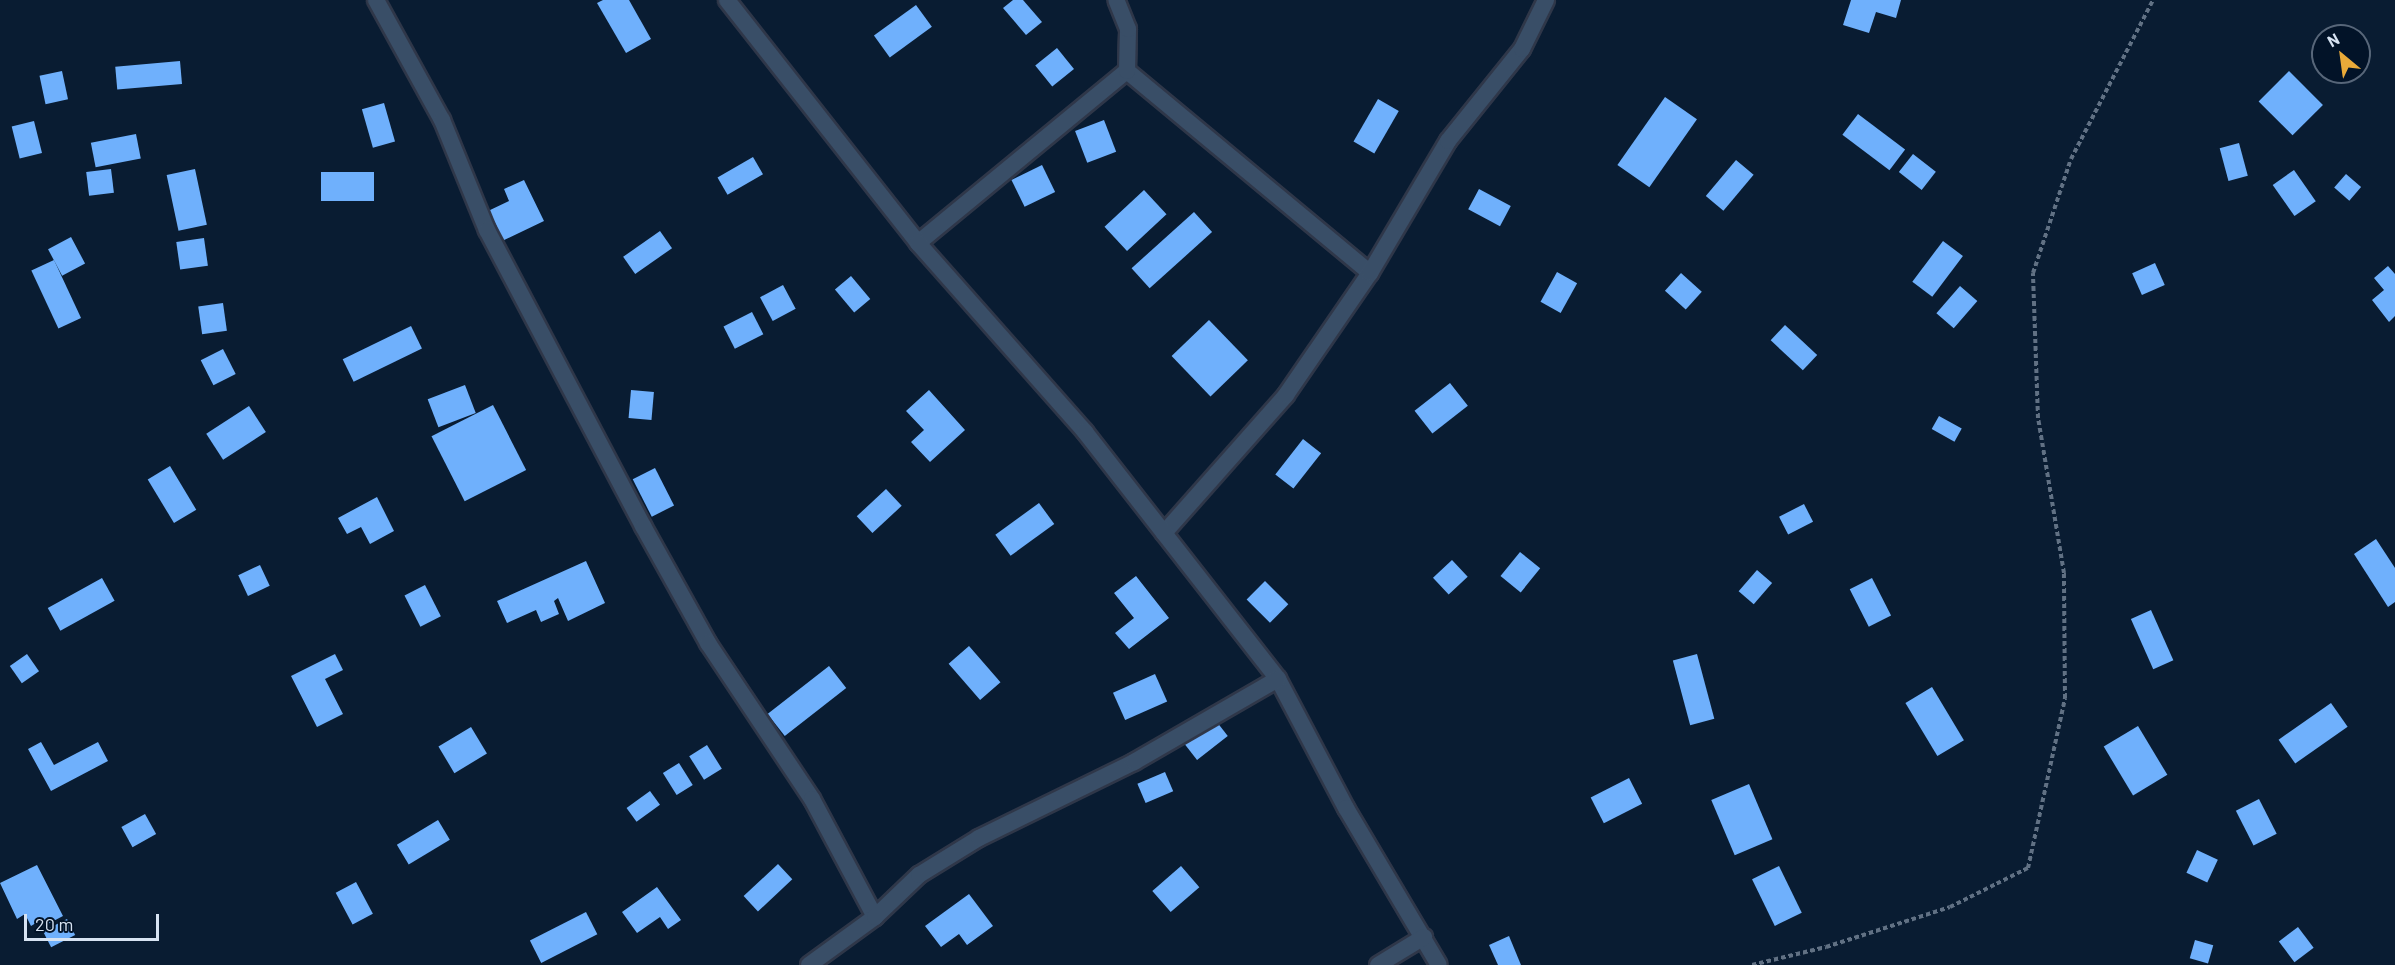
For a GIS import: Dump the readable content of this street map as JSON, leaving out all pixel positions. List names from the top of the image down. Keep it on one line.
{"scale_bar":"20 m","north":"top left"}
